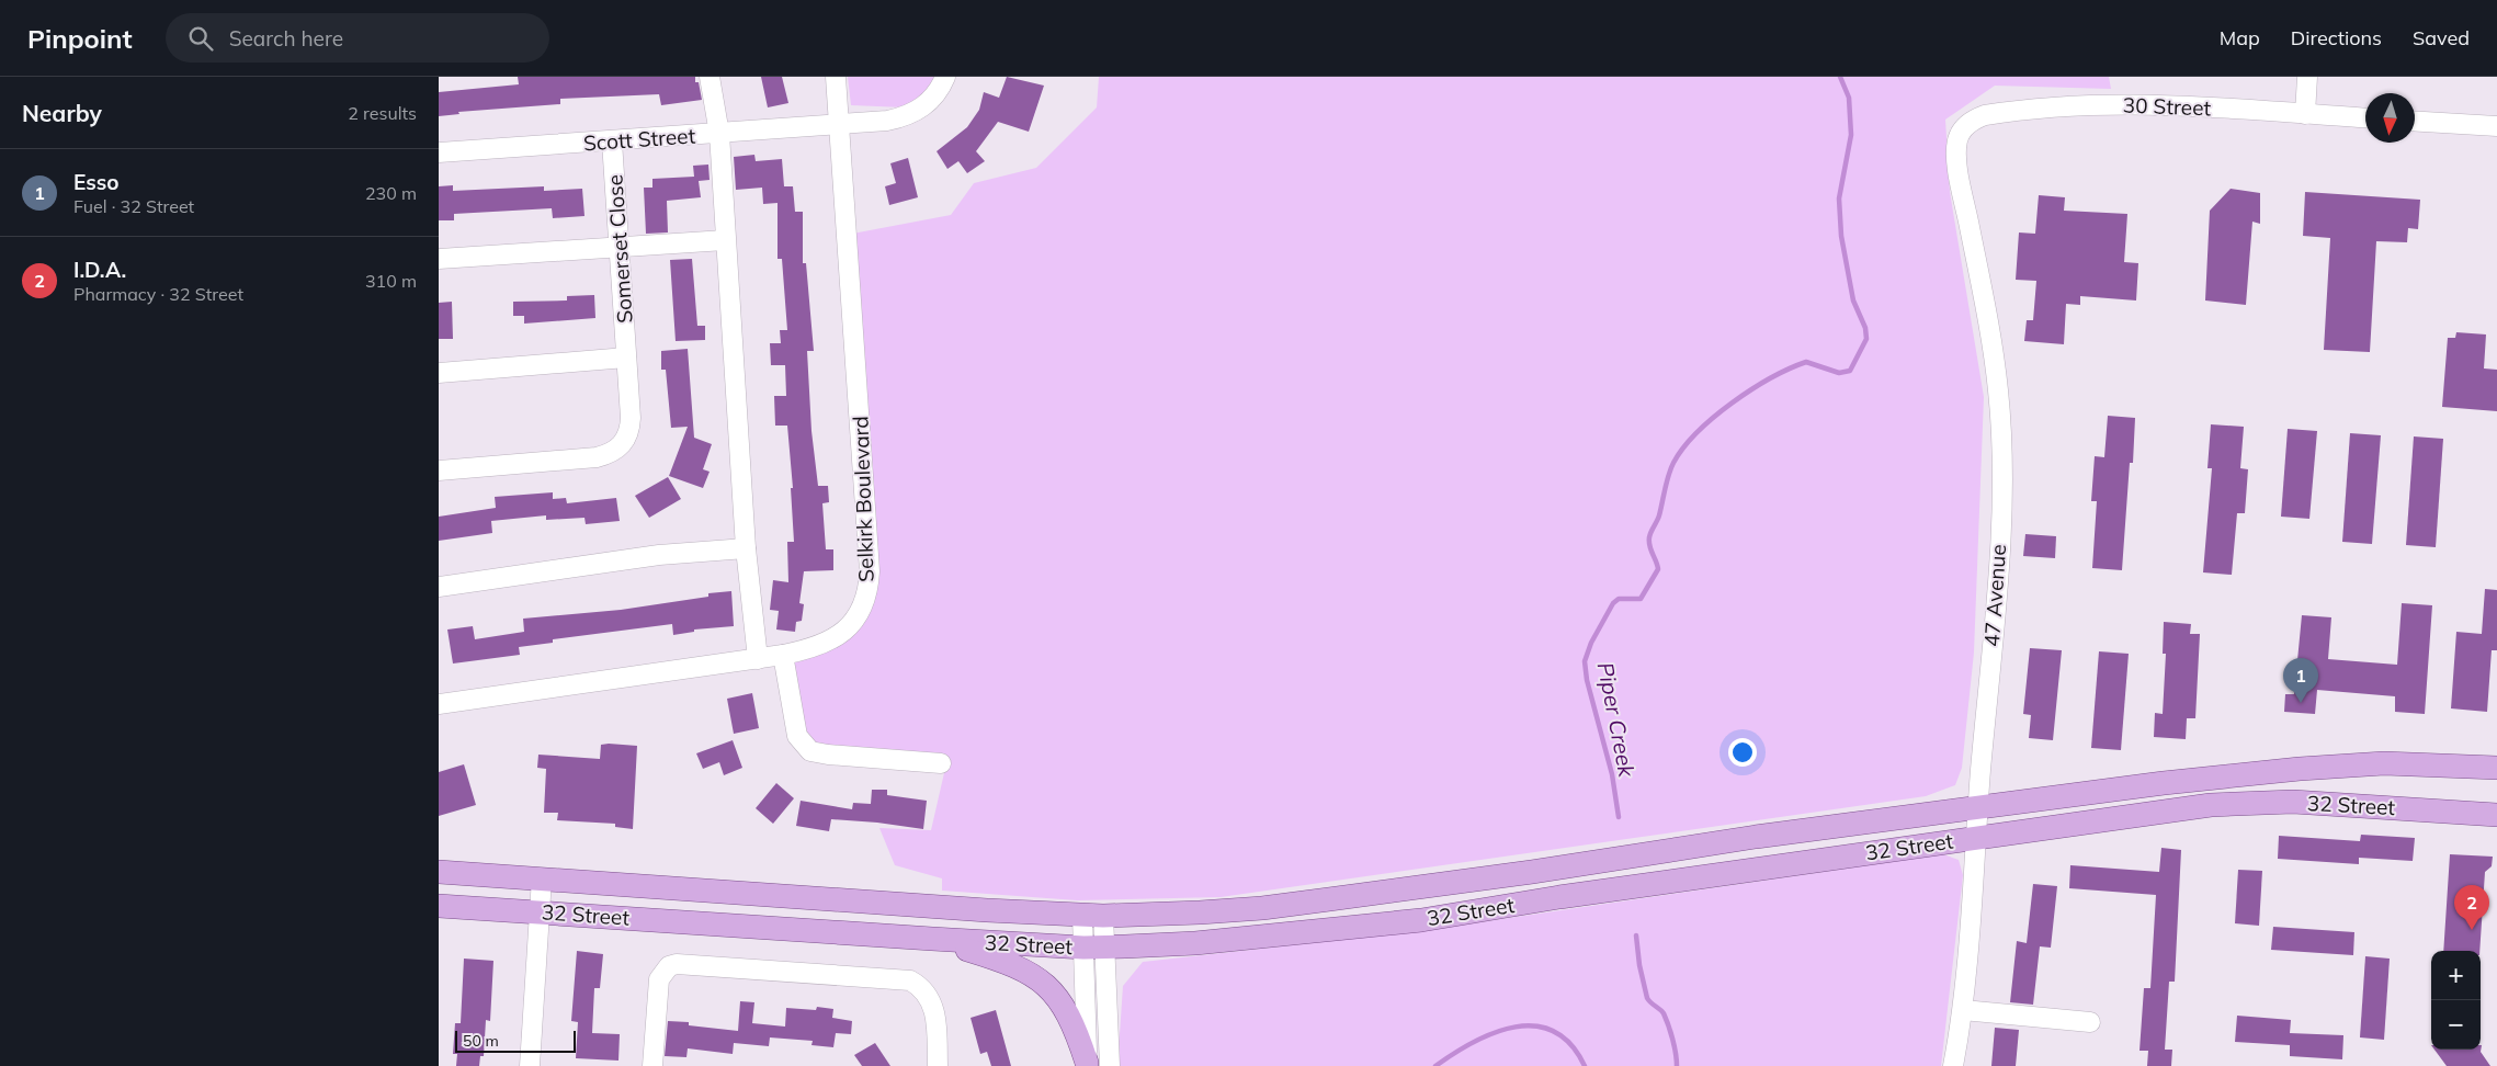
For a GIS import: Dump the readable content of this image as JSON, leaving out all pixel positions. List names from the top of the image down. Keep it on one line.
{"streets":{"main road":["32 Street"],"street":["30 Street","Scott Street","Somerset Close","Selkirk Boulevard","47 Avenue"]},"crossings":[["30 Street","47 Avenue"],["Scott Street","Somerset Close"],["Scott Street","Selkirk Boulevard"],["47 Avenue","32 Street"]],"water":["Piper Creek"],"scale_bar":"50 m","north":"bottom","page":{"header":"Pinpoint","search":"Search here","nav":["Map","Directions","Saved"],"heading":["Nearby","2 results"],"list":[{"mark":"1","name":"Esso","note":"Fuel · 32 Street","value":"230 m"},{"mark":"2","name":"I.D.A.","note":"Pharmacy · 32 Street","value":"310 m"}],"pins":["1","2"],"map_buttons":["+","−"],"scale":"50 m"}}
